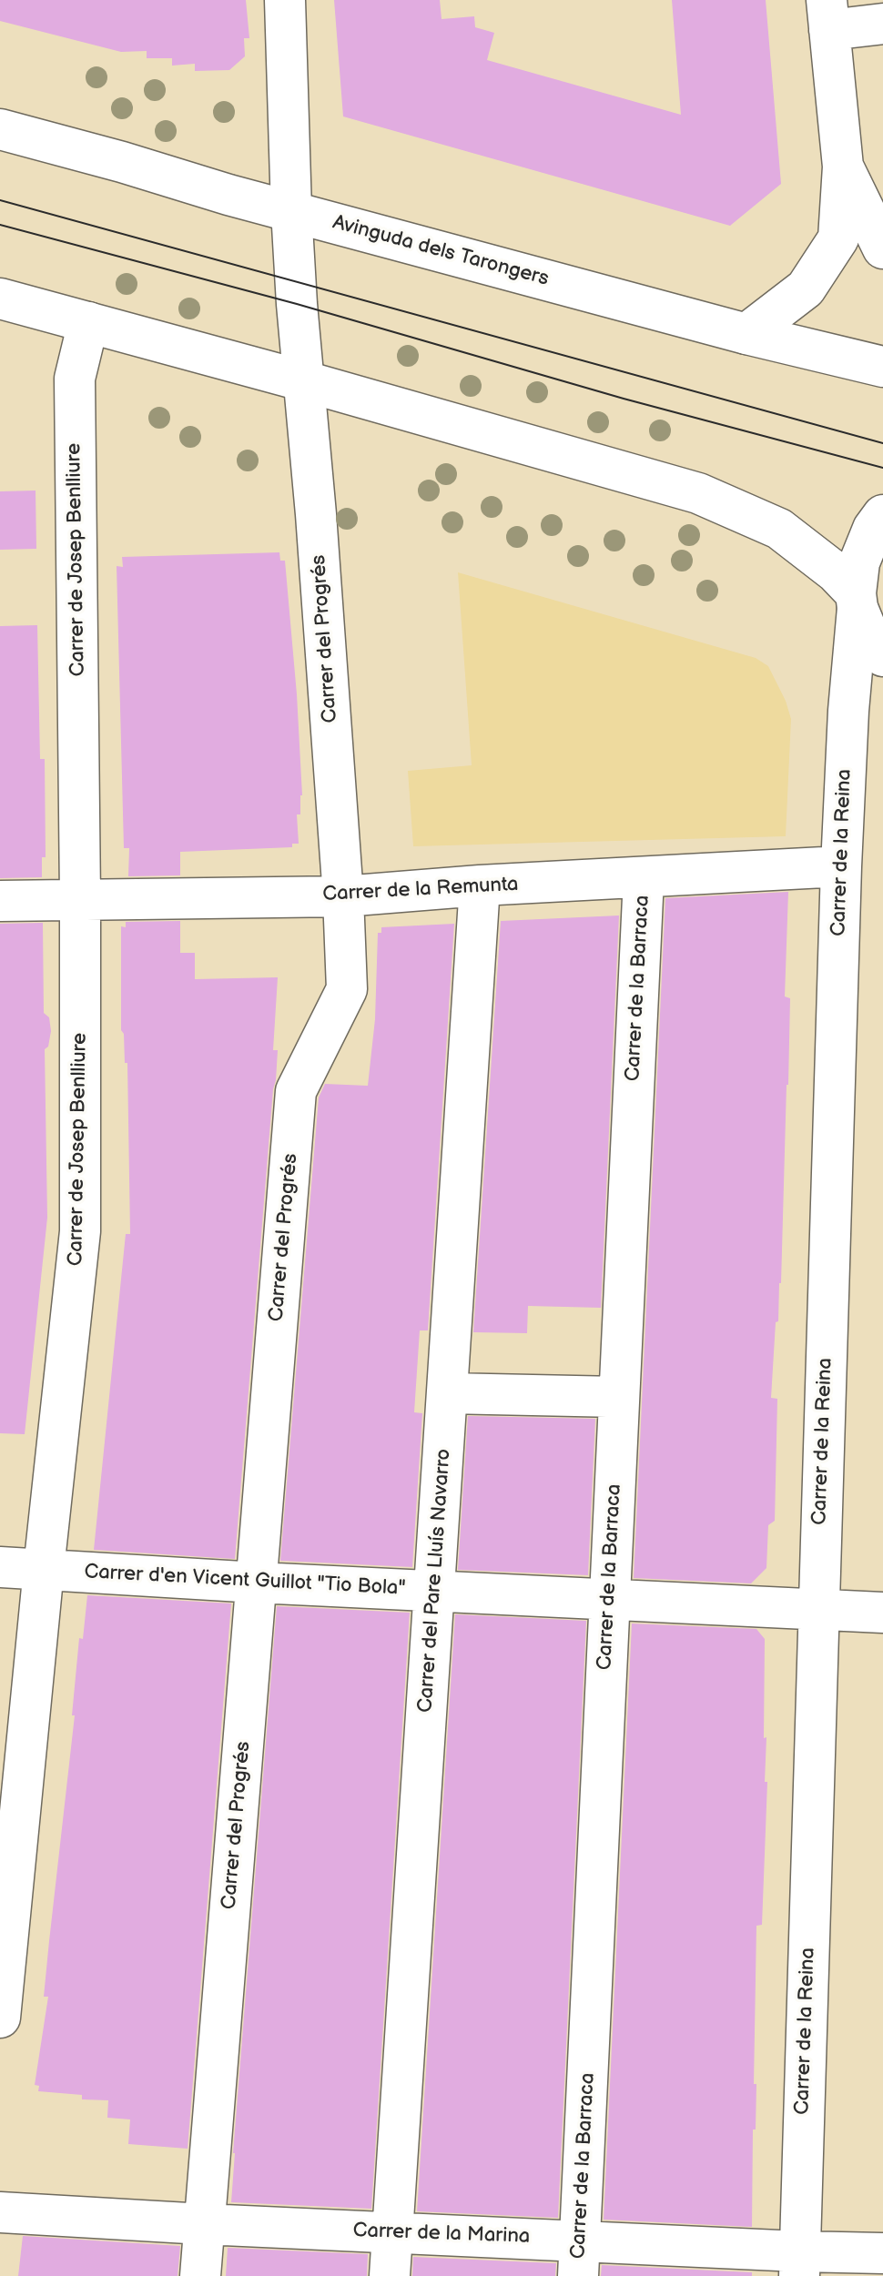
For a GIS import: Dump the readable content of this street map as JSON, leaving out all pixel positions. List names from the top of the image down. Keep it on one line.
{"streets":{"street":["Avinguda dels Tarongers","Carrer de Josep Benlliure","Carrer del Progrés","Carrer de la Reina","Carrer de la Remunta","Carrer de la Barraca","Carrer d'en Vicent Guillot \"Tio Bola\"","Carrer del Pare Lluís Navarro","Carrer de la Marina"]},"crossings":[["Avinguda dels Tarongers","Carrer del Progrés"],["Carrer de Josep Benlliure","Carrer de la Remunta"],["Carrer de Josep Benlliure","Carrer d'en Vicent Guillot \"Tio Bola\""],["Carrer del Progrés","Carrer de la Remunta"],["Carrer del Progrés","Carrer d'en Vicent Guillot \"Tio Bola\""],["Carrer del Progrés","Carrer de la Marina"],["Carrer de la Reina","Carrer de la Remunta"],["Carrer de la Reina","Carrer d'en Vicent Guillot \"Tio Bola\""],["Carrer de la Reina","Carrer de la Marina"],["Carrer de la Remunta","Carrer de la Barraca"],["Carrer de la Remunta","Carrer del Pare Lluís Navarro"],["Carrer de la Barraca","Carrer d'en Vicent Guillot \"Tio Bola\""],["Carrer de la Barraca","Carrer de la Marina"],["Carrer d'en Vicent Guillot \"Tio Bola\"","Carrer del Pare Lluís Navarro"],["Carrer del Pare Lluís Navarro","Carrer de la Marina"]]}
